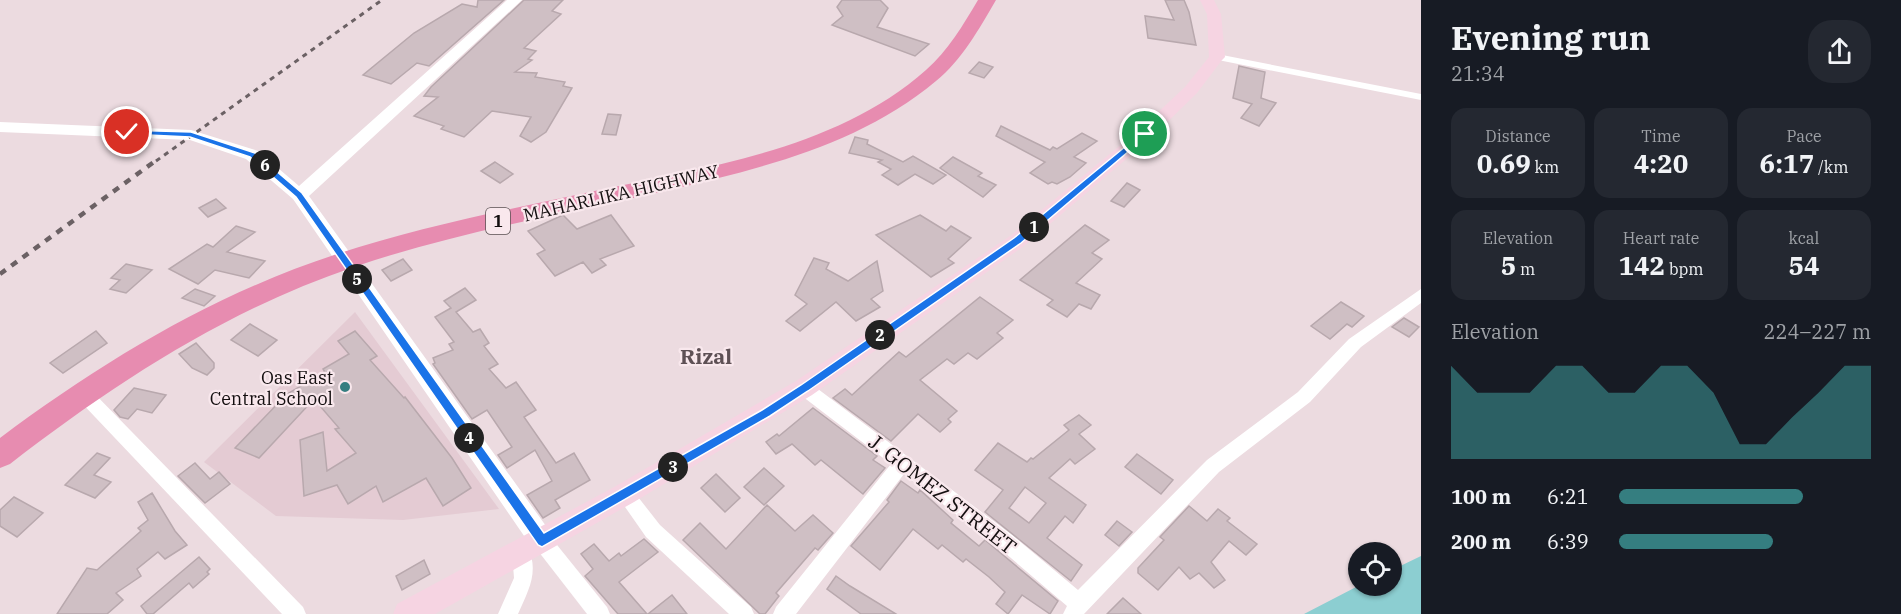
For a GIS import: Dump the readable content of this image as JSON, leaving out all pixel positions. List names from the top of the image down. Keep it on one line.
{"streets":{"highway":["MAHARLIKA HIGHWAY","1"],"street":["J. GOMEZ STREET"]},"districts":["Rizal"],"places":["Oas East Central School"],"page":{"heading":["Evening run","21:34"],"stats":[["Distance","0.69 km"],["Time","4:20"],["Pace","6:17 /km"],["Elevation","5 m"],["Heart rate","142 bpm"],["kcal","54"]],"pins":["6","1","5","2","4","3"],"chart":["Elevation","224–227 m"],"list":[{"name":"100 m","note":"6:21"},{"name":"200 m","note":"6:39"}]}}
